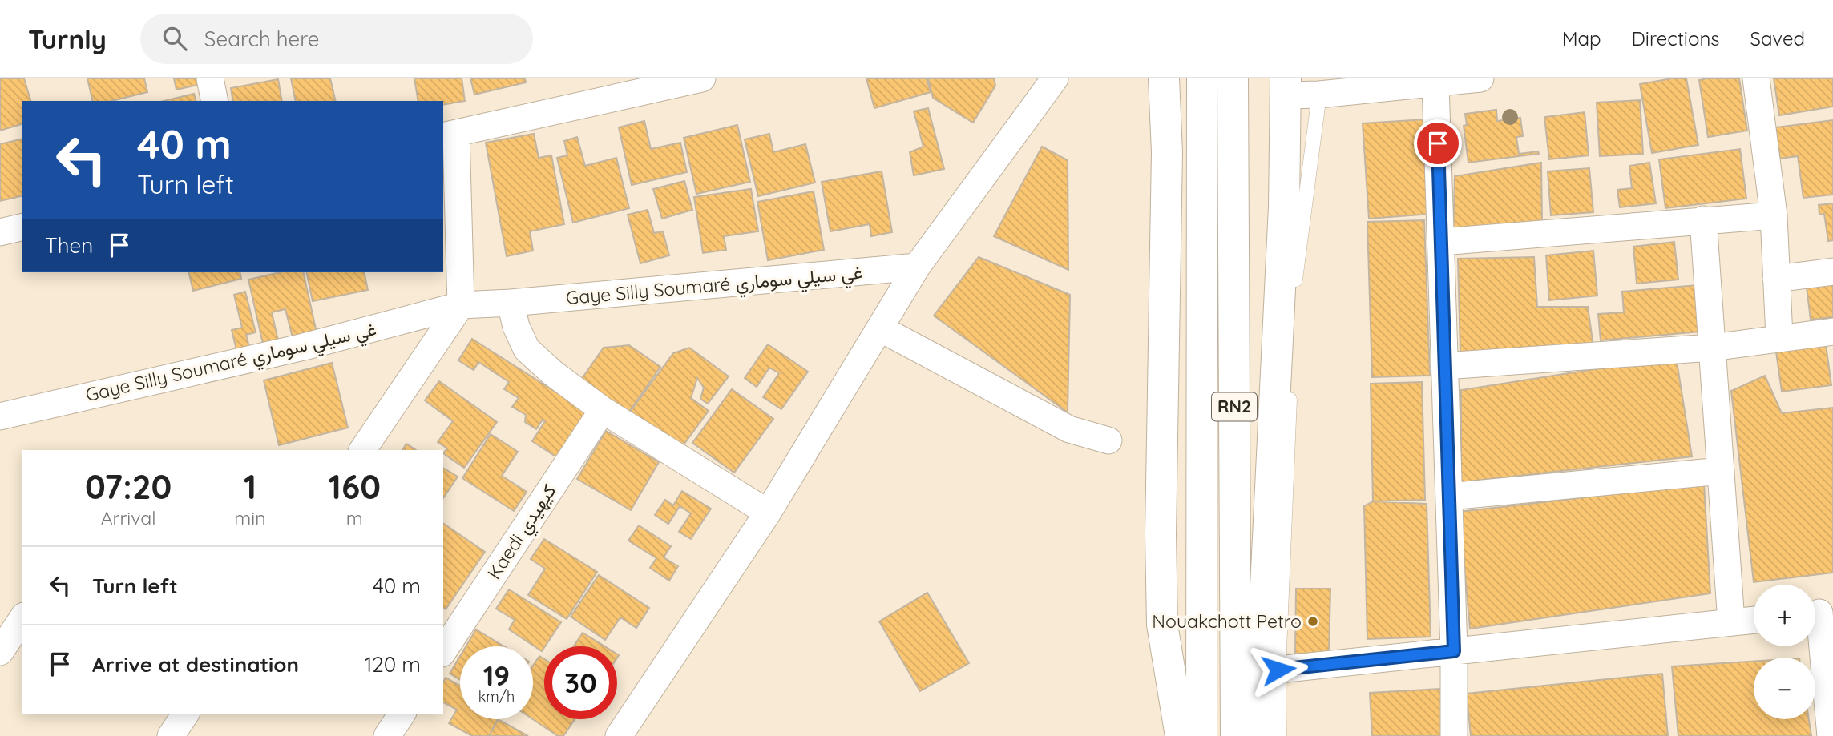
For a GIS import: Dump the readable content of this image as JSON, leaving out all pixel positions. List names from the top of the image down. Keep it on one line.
{"streets":{"highway":["RN2"],"street":["Gaye Silly Soumaré غي سيلي سوماري","Kaedi كيهيدي"]},"places":["Nouakchott Petro"],"page":{"header":"Turnly","search":"Search here","nav":["Map","Directions","Saved"],"turn":["40 m","Turn left"],"then":"Then","eta":["07:20","Arrival","1","min","160","m"],"list":[{"name":"Turn left","value":"40 m"},{"name":"Arrive at destination","value":"120 m"}],"map_buttons":["+","−"],"speed":"19 km/h","limit":"30"}}
